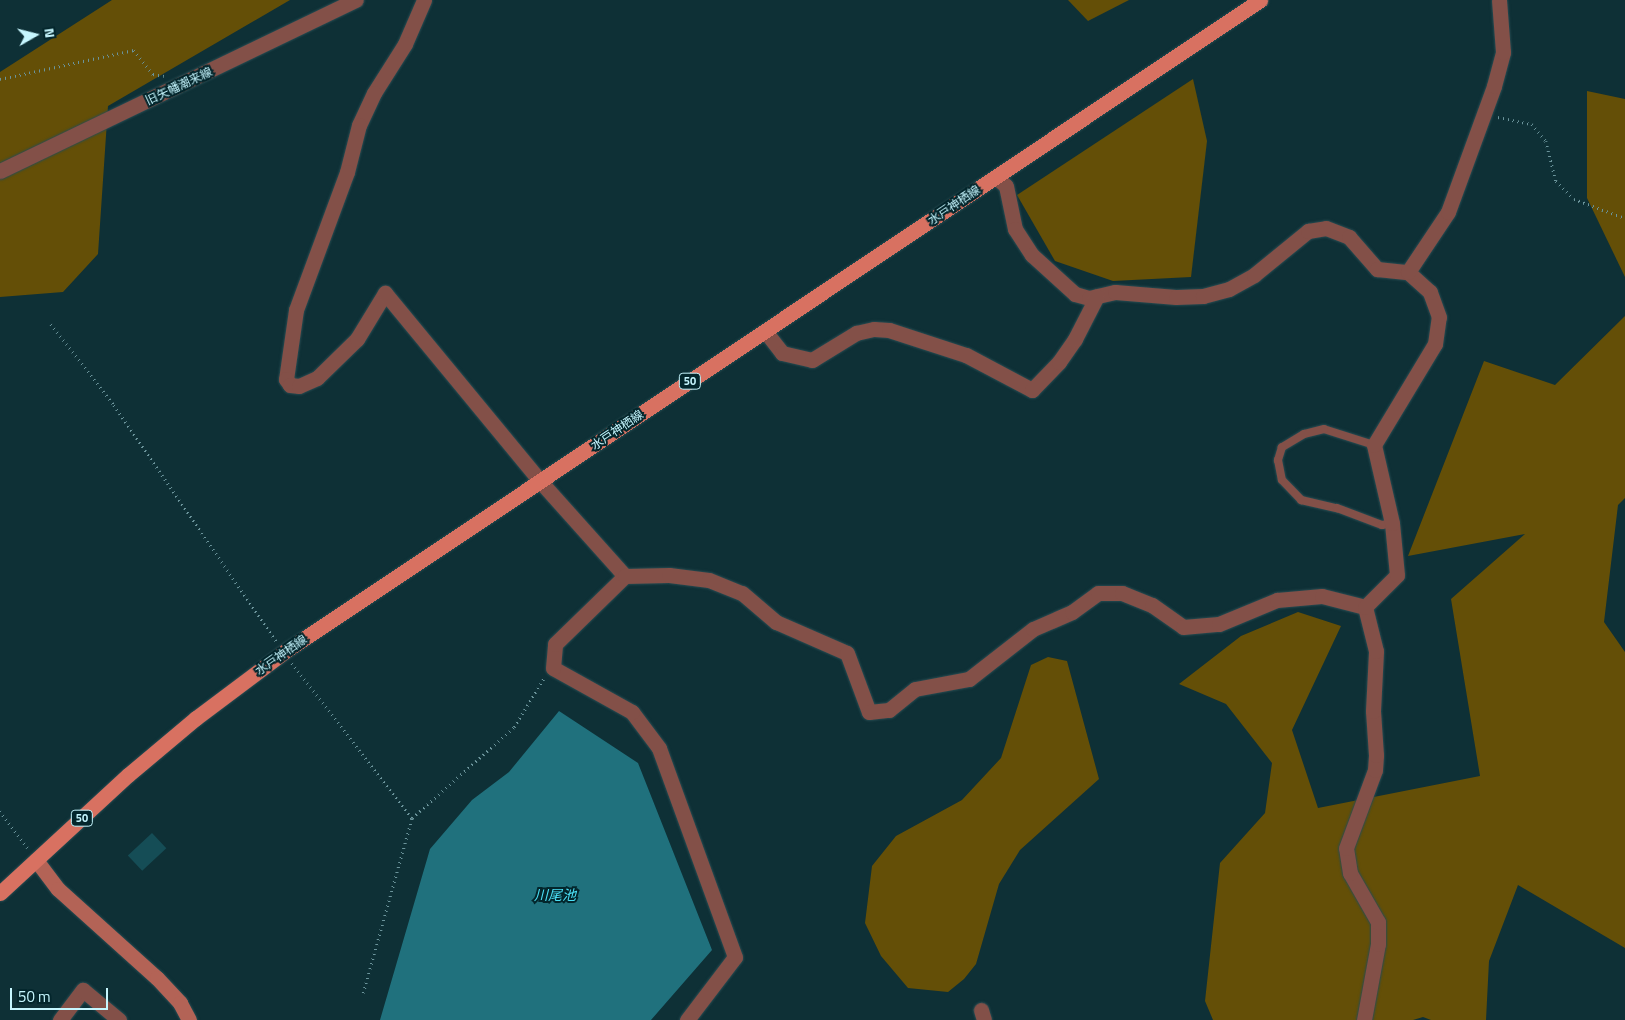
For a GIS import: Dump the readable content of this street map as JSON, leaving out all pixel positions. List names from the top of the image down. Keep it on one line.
{"streets":{"main road":["水戸神栖線","50"],"street":["旧矢幡潮来線"]},"water":["川尾池"],"scale_bar":"50 m","north":"right"}
